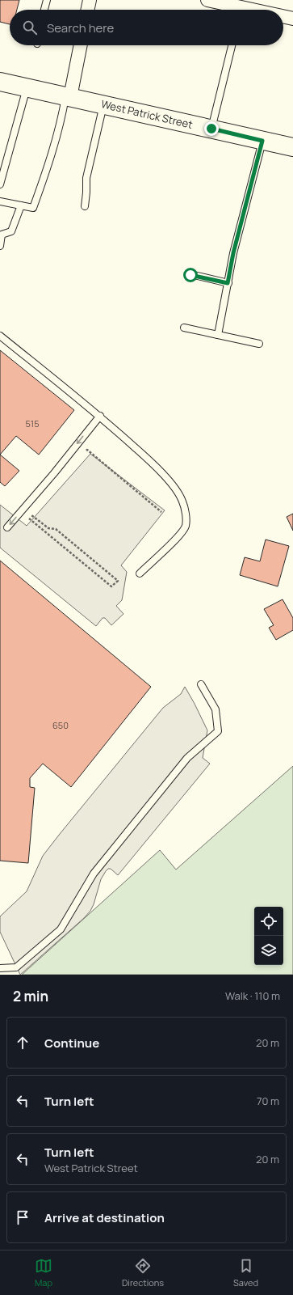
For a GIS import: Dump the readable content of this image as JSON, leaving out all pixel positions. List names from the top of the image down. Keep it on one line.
{"streets":{"main road":["West Patrick Street"]},"house_numbers":["515","650"],"page":{"search":"Search here","heading":["2 min","Walk · 110 m"],"list":[["Continue","20 m"],["Turn left","70 m"],["Turn left","West Patrick Street","20 m"],"Arrive at destination"],"nav":["Map","Directions","Saved"]}}
